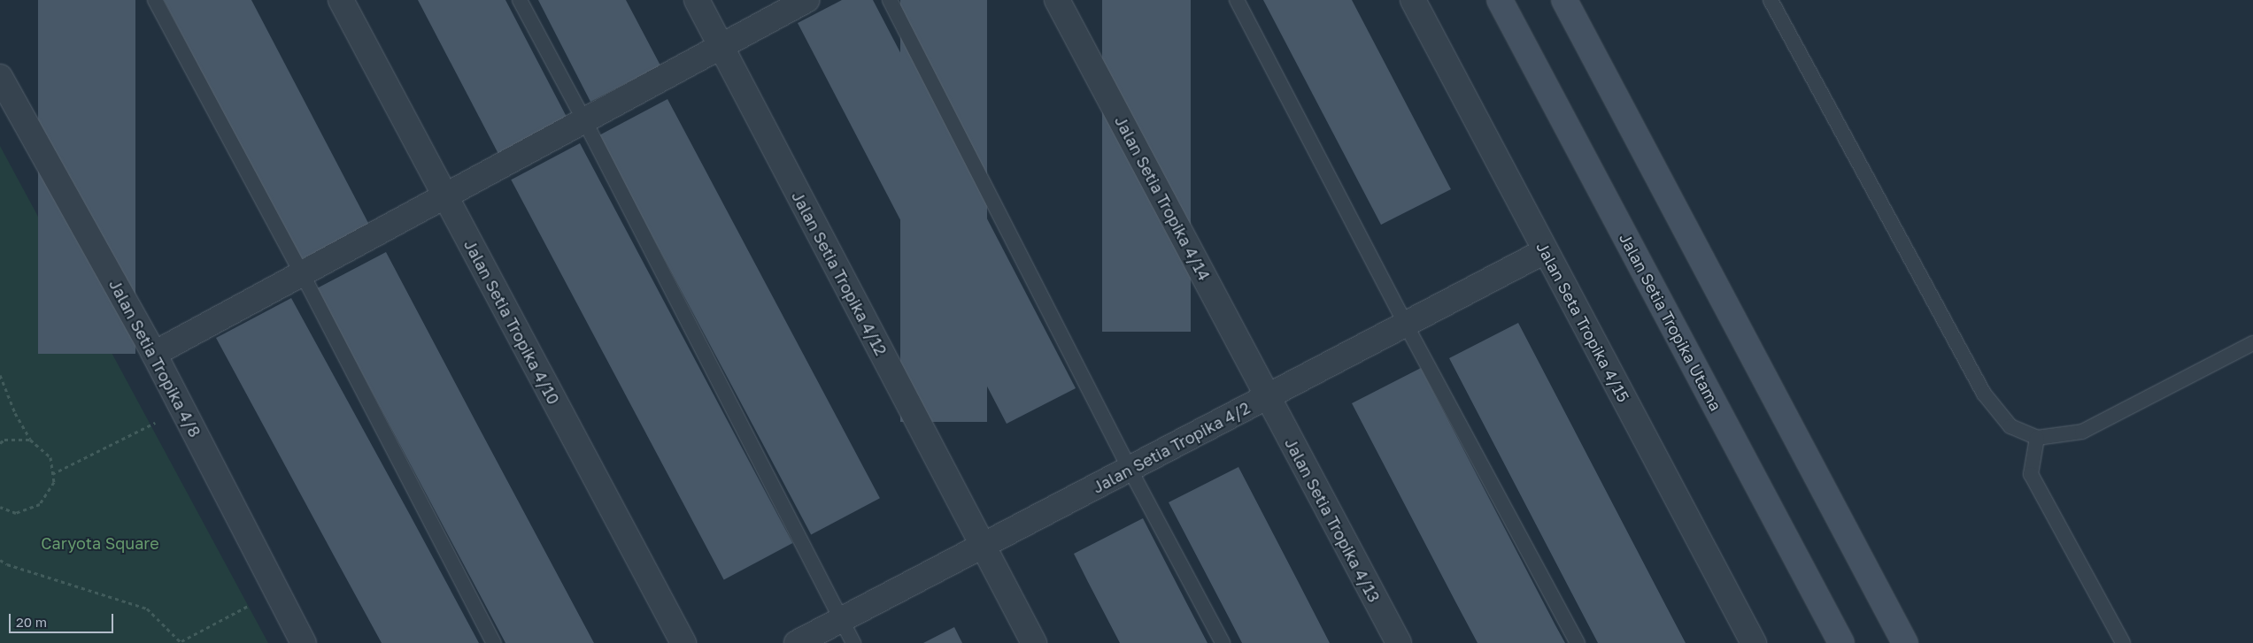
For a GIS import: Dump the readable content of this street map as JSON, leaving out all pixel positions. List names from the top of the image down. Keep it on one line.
{"streets":{"main road":["Jalan Setia Tropika Utama"],"street":["Jalan Setia Tropika 4/14","Jalan Setia Tropika 4/12","Jalan Setia Tropika 4/10","Jalan Seta Tropika 4/15","Jalan Setia Tropika 4/8","Jalan Setia Tropika 4/2","Jalan Setia Tropika 4/13"]},"crossings":[["Jalan Setia Tropika 4/14","Jalan Setia Tropika 4/2"],["Jalan Setia Tropika 4/14","Jalan Setia Tropika 4/13"],["Jalan Setia Tropika 4/12","Jalan Setia Tropika 4/2"],["Jalan Seta Tropika 4/15","Jalan Setia Tropika 4/2"],["Jalan Setia Tropika 4/2","Jalan Setia Tropika 4/13"]],"parks":["Caryota Square"],"scale_bar":"20 m"}
